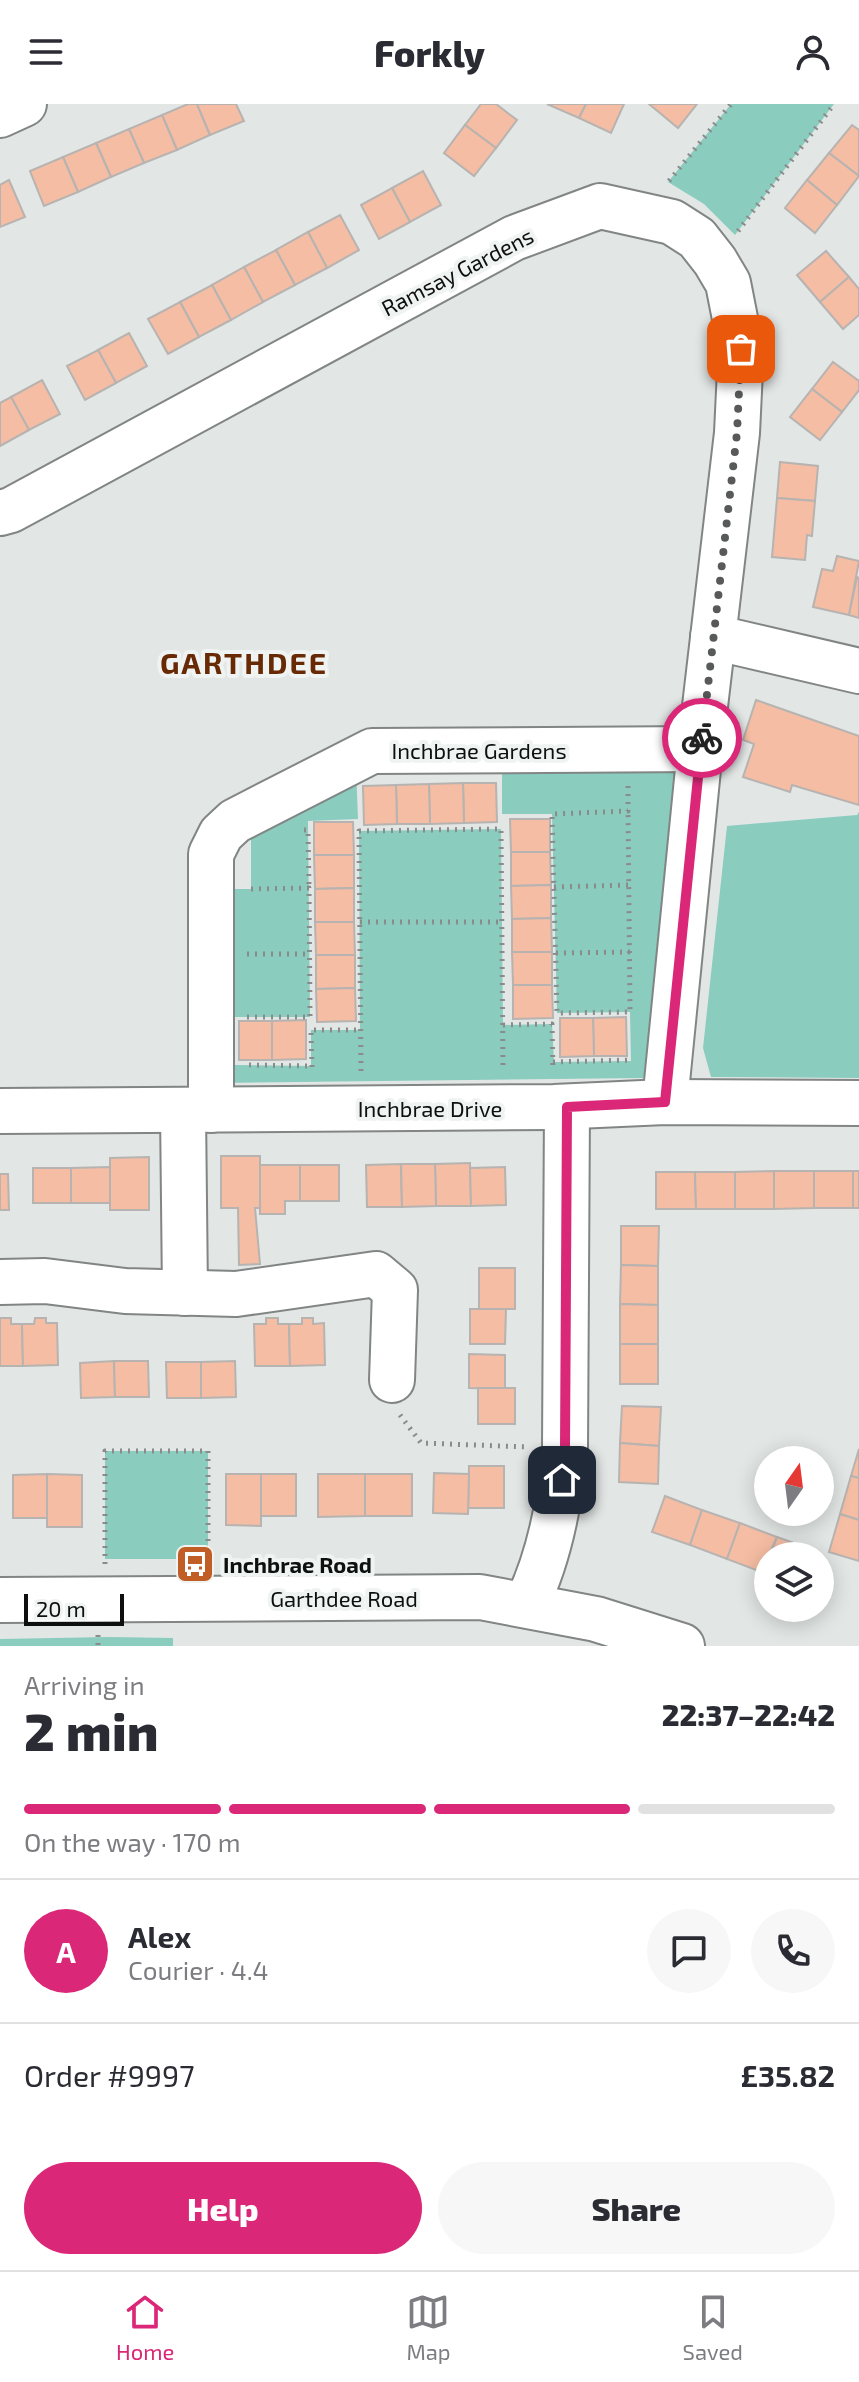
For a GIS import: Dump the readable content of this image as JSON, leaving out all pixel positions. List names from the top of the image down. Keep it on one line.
{"streets":{"street":["Ramsay Gardens","Inchbrae Gardens","Inchbrae Drive","Garthdee Road"]},"crossings":[["Ramsay Gardens","Inchbrae Gardens"],["Ramsay Gardens","Inchbrae Drive"],["Inchbrae Gardens","Inchbrae Drive"]],"districts":["GARTHDEE"],"places":{"bus stop":["Inchbrae Road"]},"scale_bar":"20 m","north":"top","page":{"header":"Forkly","scale":"20 m","heading":["2 min","Arriving in","22:37–22:42"],"panel":["Alex","Courier · 4.4","Order #9997","£35.82"],"bar":"On the way · 170 m","round":"A","buttons":["Help","Share"],"tabs":["Home","Map","Saved"]}}
